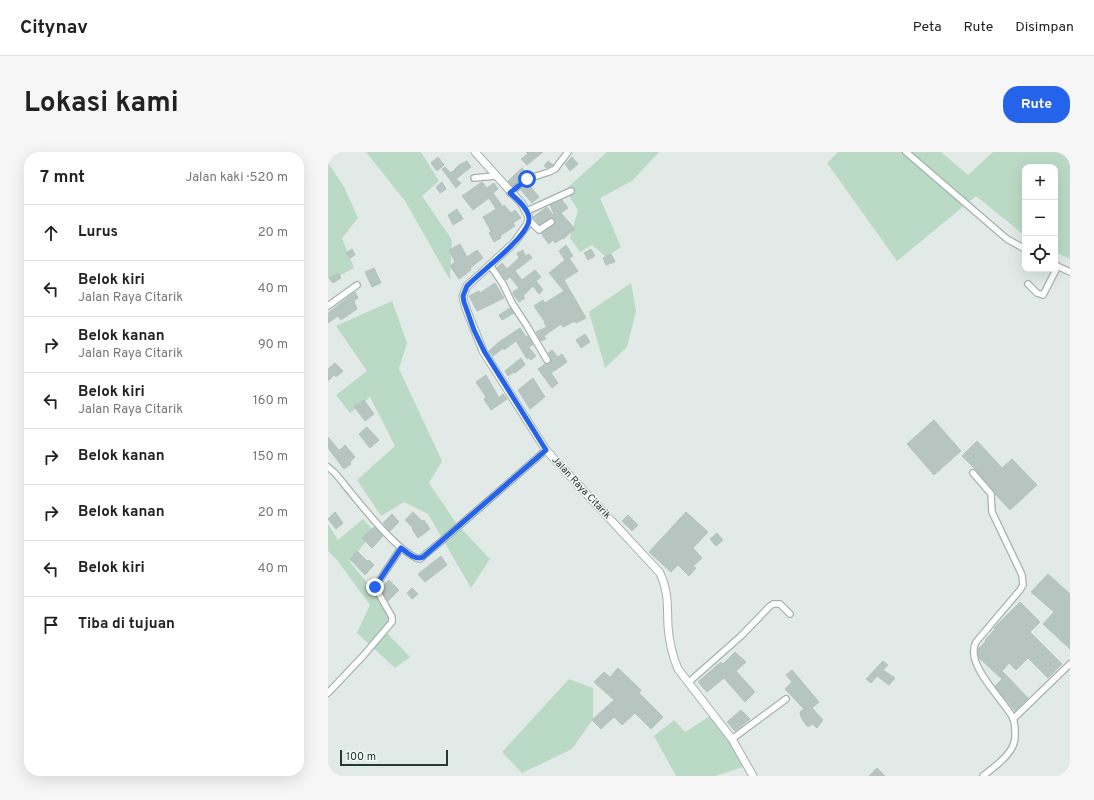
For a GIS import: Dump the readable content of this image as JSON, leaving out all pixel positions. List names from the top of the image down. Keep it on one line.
{"streets":{"street":["Jalan Raya Citarik"]},"scale_bar":"100 m","page":{"header":"Citynav","nav":["Peta","Rute","Disimpan"],"title":"Lokasi kami","buttons":"Rute","heading":["7 mnt","Jalan kaki · 520 m"],"map_buttons":["+","−"],"list":[["Lurus","20 m"],["Belok kiri","Jalan Raya Citarik","40 m"],["Belok kanan","Jalan Raya Citarik","90 m"],["Belok kiri","Jalan Raya Citarik","160 m"],["Belok kanan","150 m"],["Belok kanan","20 m"],["Belok kiri","40 m"],"Tiba di tujuan"],"scale":"100 m"}}
